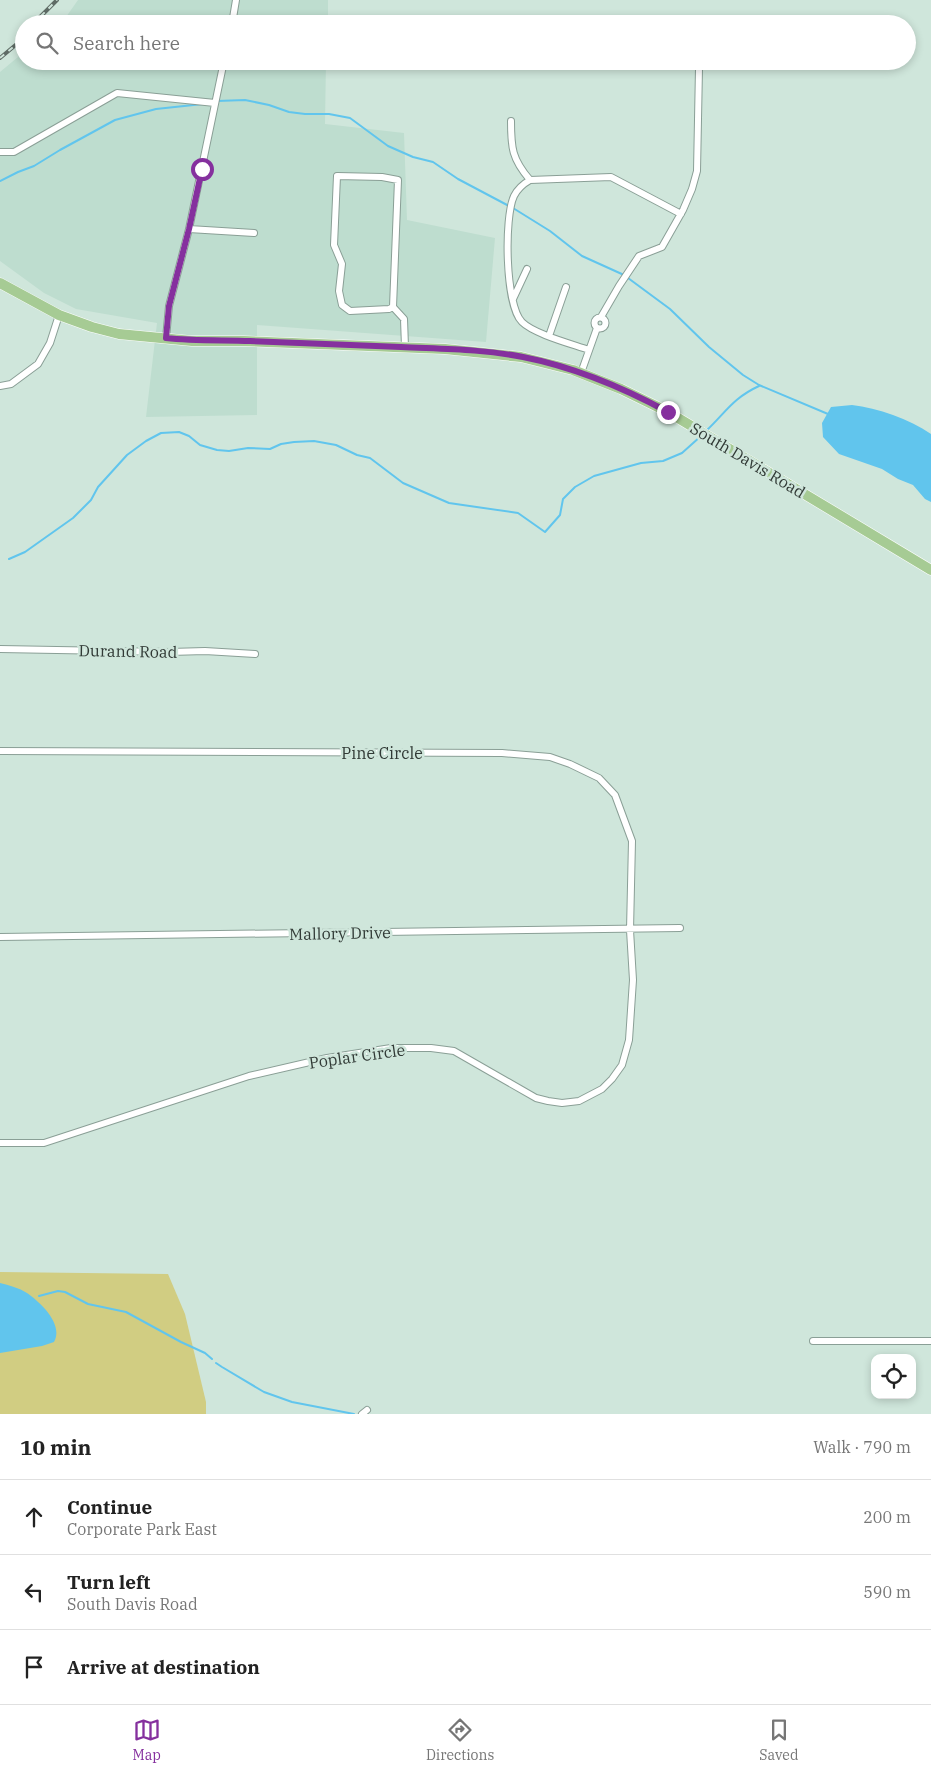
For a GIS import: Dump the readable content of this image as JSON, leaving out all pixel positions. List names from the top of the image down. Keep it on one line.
{"streets":{"main road":["South Davis Road"],"street":["Durand Road","Pine Circle","Mallory Drive","Poplar Circle"]},"crossings":[["Pine Circle","Mallory Drive"],["Pine Circle","Poplar Circle"],["Mallory Drive","Poplar Circle"]],"page":{"search":"Search here","heading":["10 min","Walk · 790 m"],"list":[["Continue","Corporate Park East","200 m"],["Turn left","South Davis Road","590 m"],"Arrive at destination"],"nav":["Map","Directions","Saved"]}}
